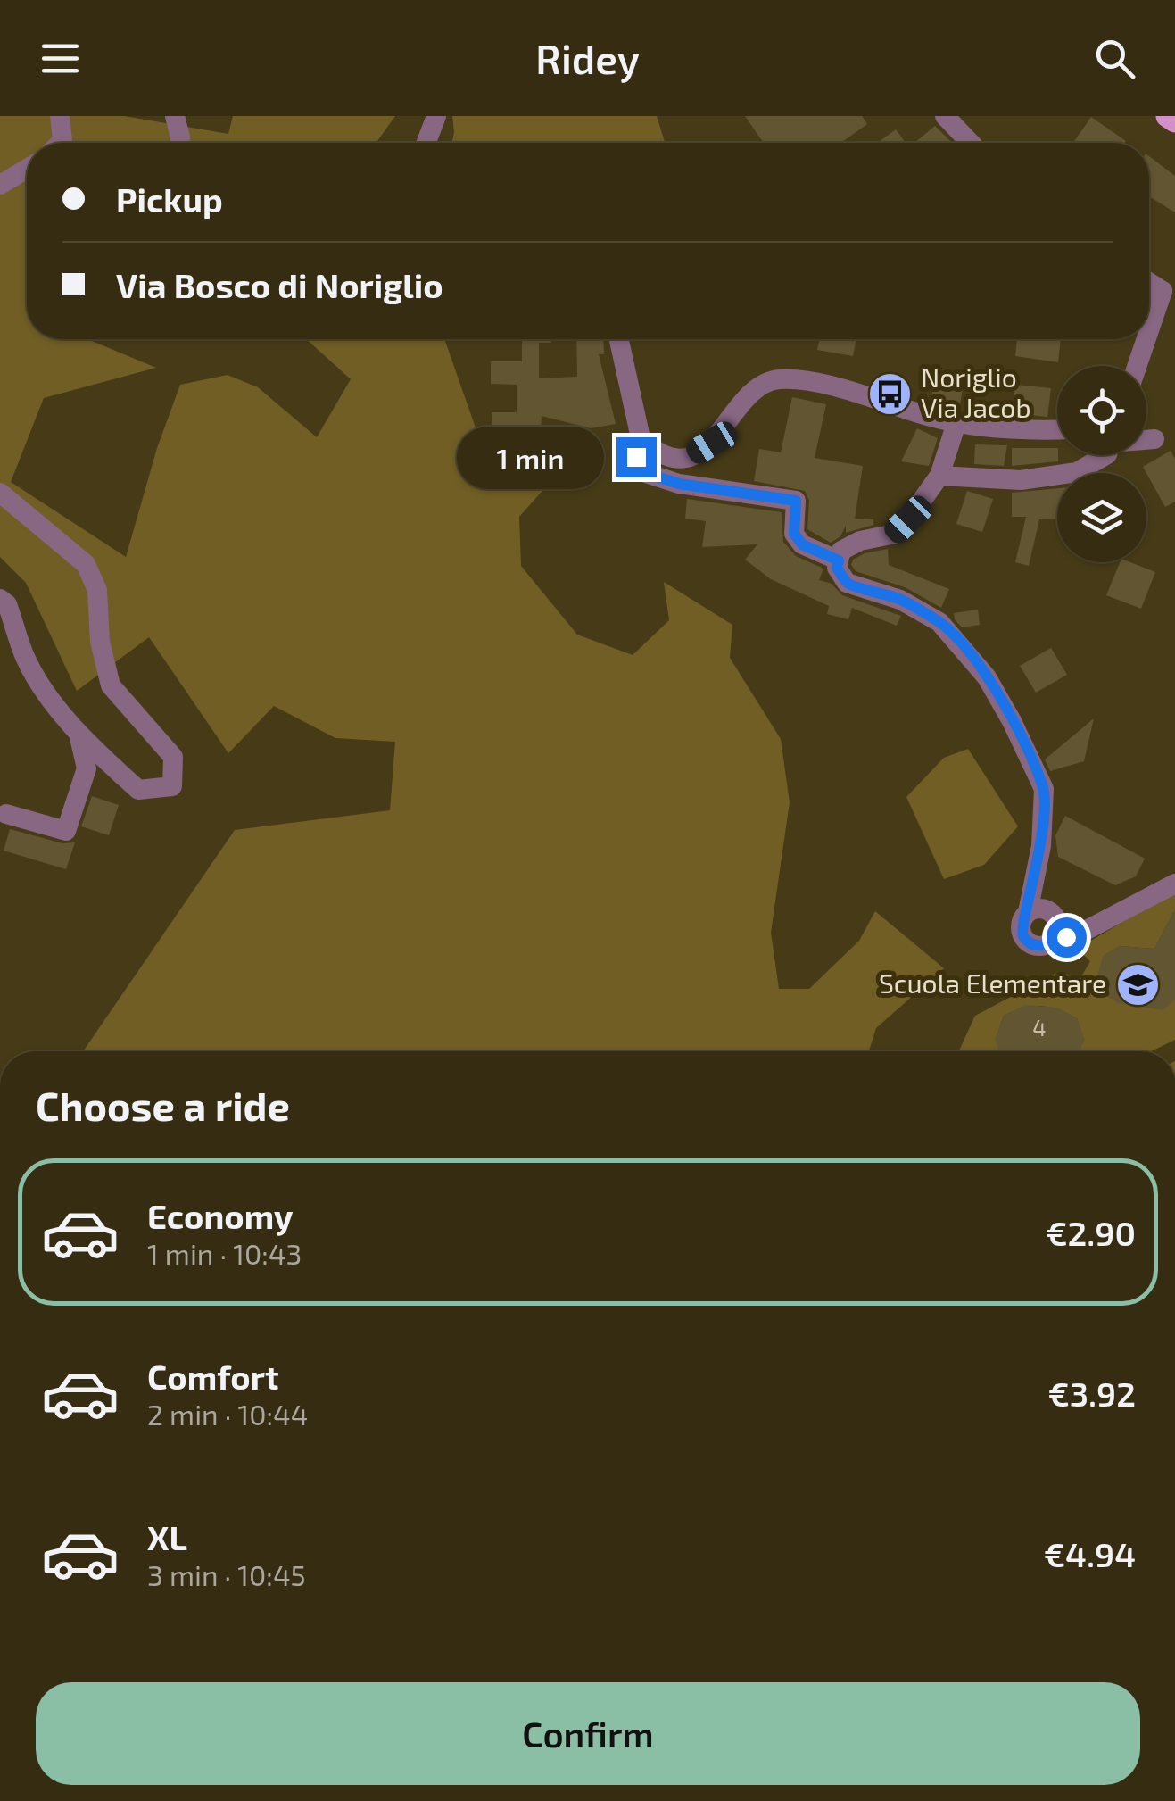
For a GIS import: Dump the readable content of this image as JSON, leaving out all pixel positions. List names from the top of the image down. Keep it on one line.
{"places":{"bus stop":["Noriglio Via Jacob"],"school or university":["Scuola Elementare"]},"house_numbers":["4"],"page":{"header":"Ridey","banner":["Pickup","Via Bosco di Noriglio"],"bubble":"1 min","heading":"Choose a ride","list":[{"name":"Economy","note":"1 min · 10:43","value":"€2.90"},{"name":"Comfort","note":"2 min · 10:44","value":"€3.92"},{"name":"XL","note":"3 min · 10:45","value":"€4.94"}],"buttons":"Confirm"}}
